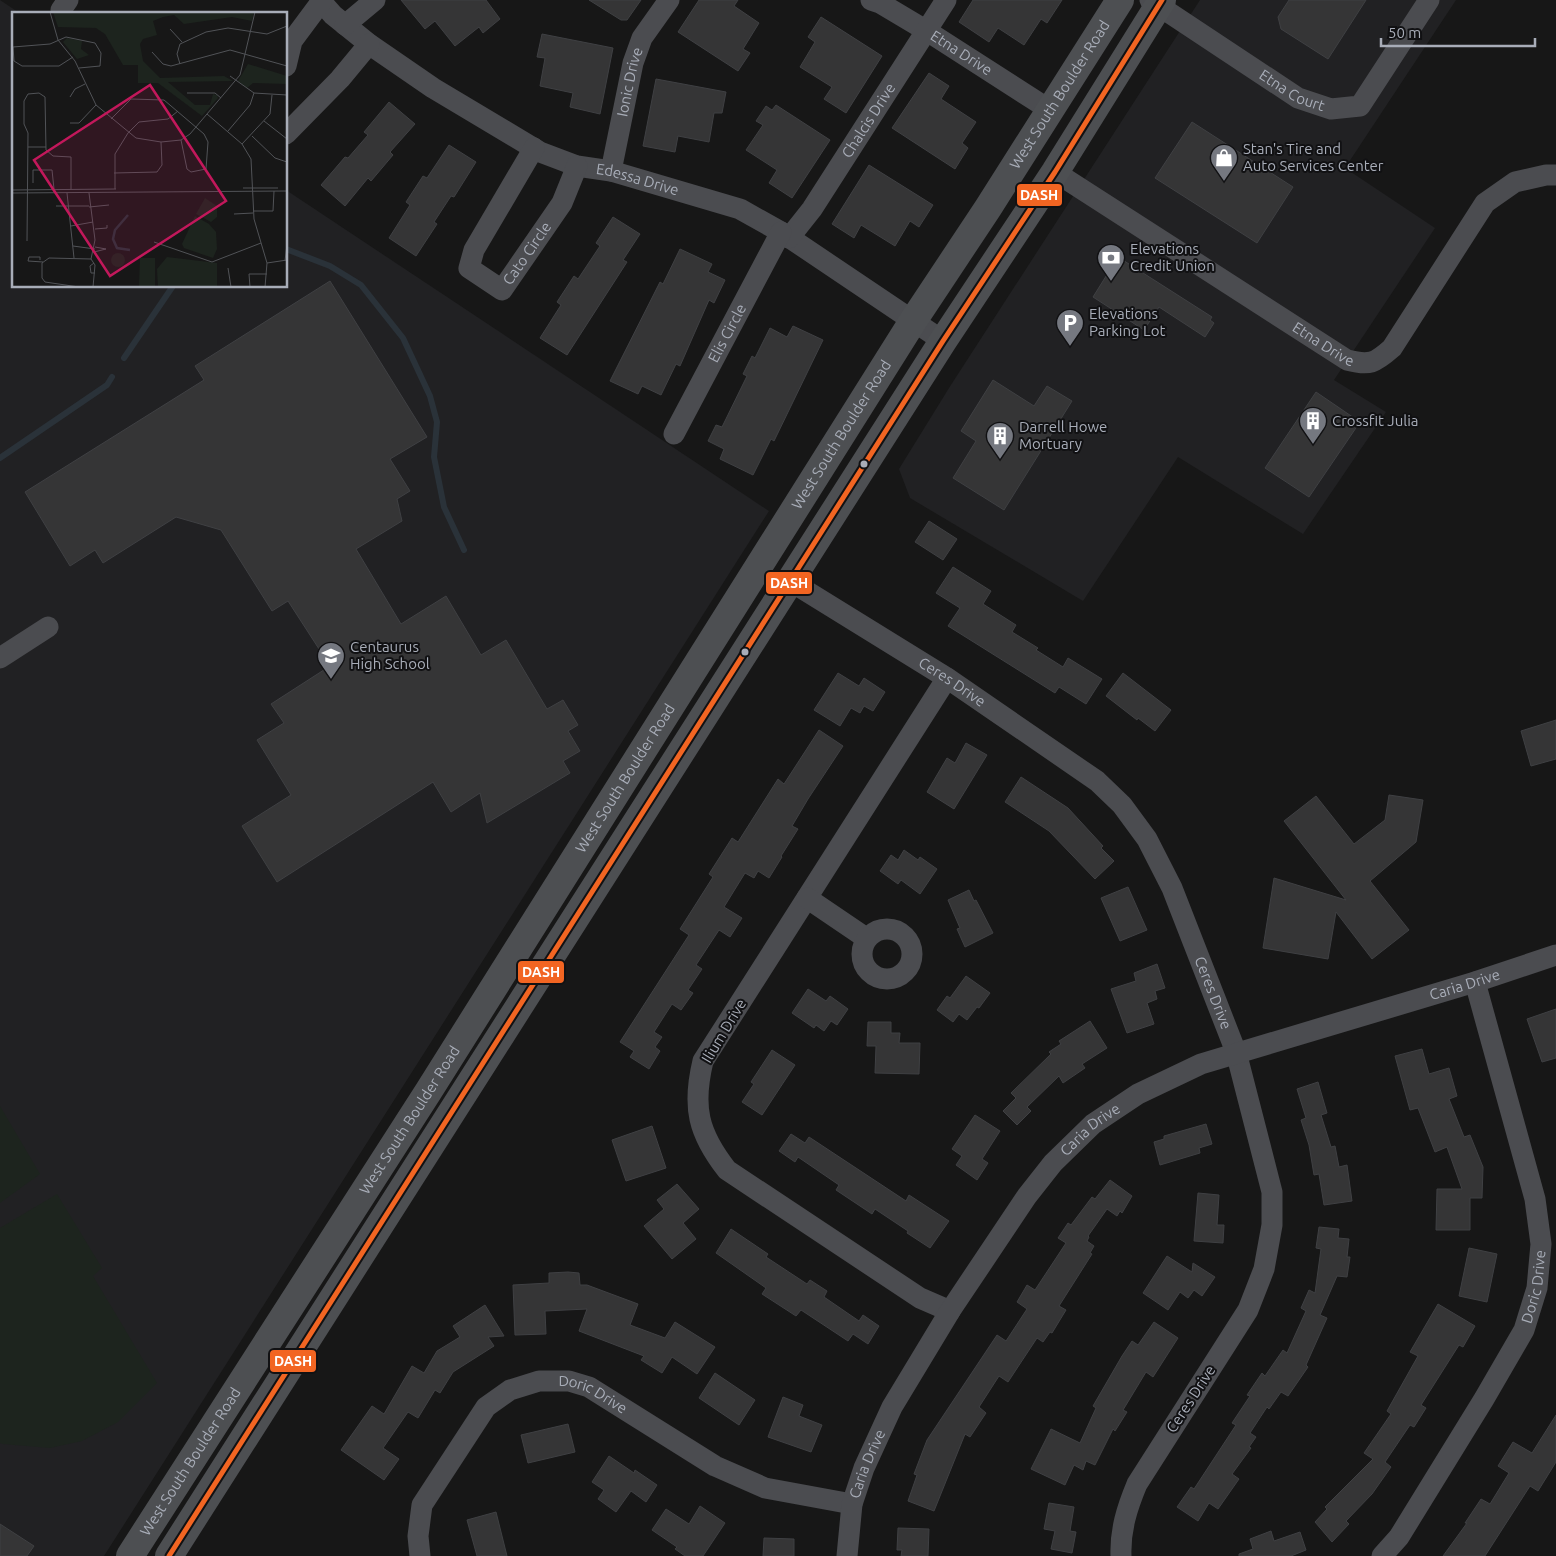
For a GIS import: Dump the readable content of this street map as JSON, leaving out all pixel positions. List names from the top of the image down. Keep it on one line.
{"streets":{"main road":["West South Boulder Road"],"street":["Etna Drive","Ionic Drive","Etna Court","Chalcis Drive","Edessa Drive","Cato Circle","Elis Circle","Ceres Drive","Caria Drive","Ilium Drive","Doric Drive"]},"crossings":[["Etna Drive","West South Boulder Road"],["Etna Drive","Chalcis Drive"],["Ionic Drive","Edessa Drive"],["Etna Court","West South Boulder Road"],["West South Boulder Road","Edessa Drive"],["West South Boulder Road","Ceres Drive"],["Chalcis Drive","Edessa Drive"],["Chalcis Drive","Elis Circle"],["Edessa Drive","Cato Circle"],["Edessa Drive","Elis Circle"],["Ceres Drive","Caria Drive"],["Ceres Drive","Ilium Drive"],["Caria Drive","Ilium Drive"],["Caria Drive","Doric Drive"]],"places":{"shop":["Stan's Tire and Auto Services Center"],"bank":["Elevations Credit Union"],"parking":["Elevations Parking Lot"],"building":["Crossfit Julia","Darrell Howe Mortuary"],"school or university":["Centaurus High School"]},"lines":["transit line DASH"],"scale_bar":"50 m"}
